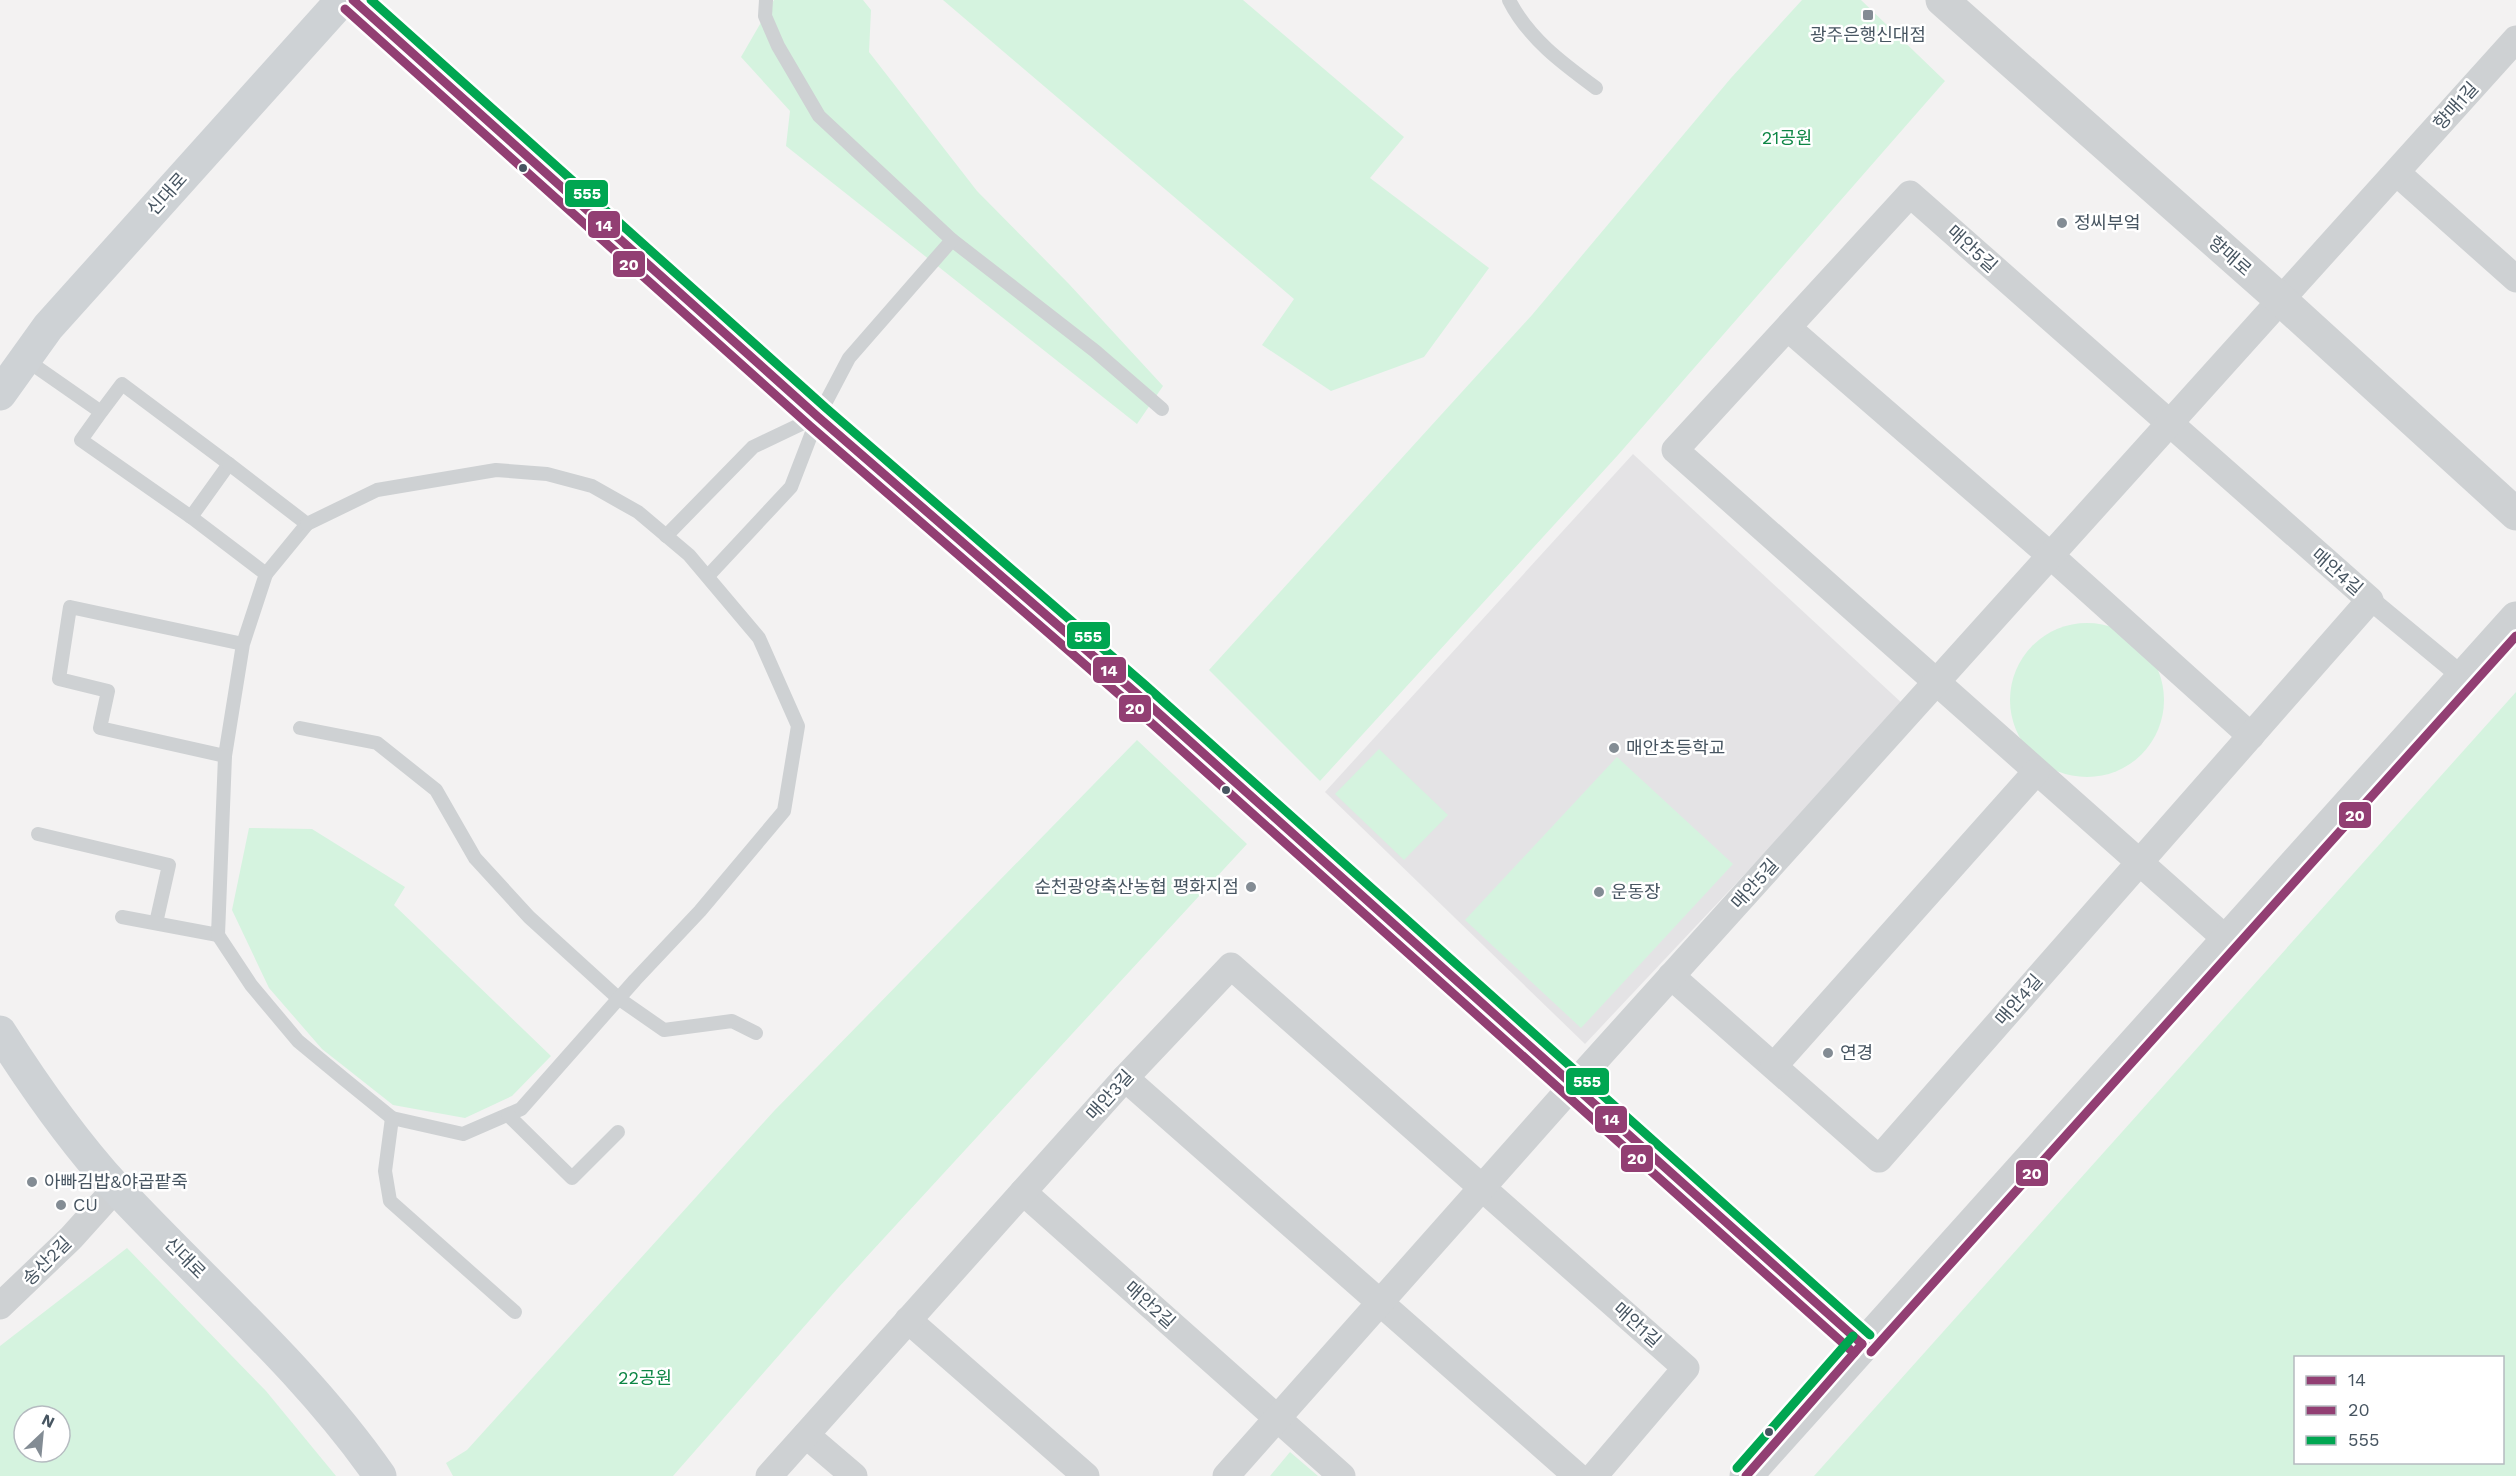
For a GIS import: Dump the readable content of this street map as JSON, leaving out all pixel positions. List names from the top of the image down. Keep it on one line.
{"streets":{"main road":["신대로"],"street":["향매1길","매안5길","향매로","매안4길","매안3길","송산2길","매안2길","매안1길"]},"crossings":[["향매1길","매안5길"],["향매1길","향매로"],["신대로","송산2길"],["매안5길","향매로"],["매안5길","매안4길"],["매안3길","매안2길"],["매안3길","매안1길"]],"parks":["21공원","22공원"],"places":{"transit":["광주은행신대점"],"other":["정씨부엌","매안초등학교","순천광양축산농협 평화지점","운동장","연경","아빠김밥&야곱팥죽","CU"]},"lines":["transit line 14","transit line 555","transit line 20"],"legend":["14","20","555"],"north":"top right"}
